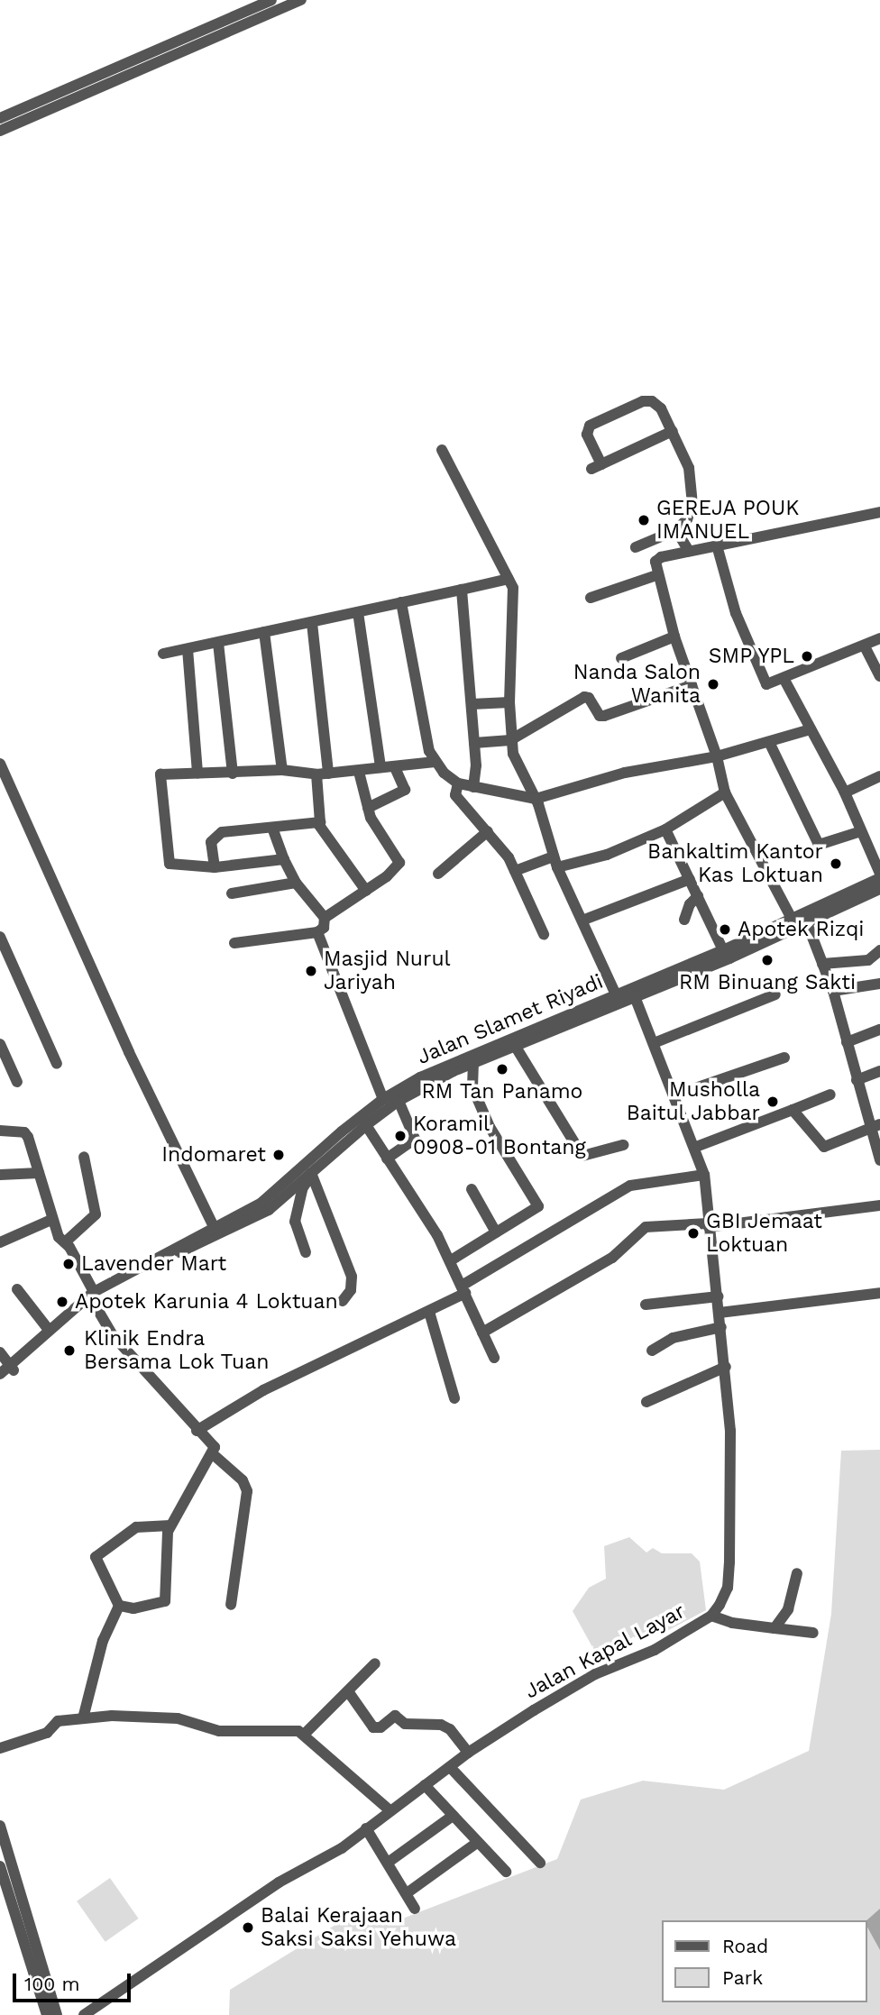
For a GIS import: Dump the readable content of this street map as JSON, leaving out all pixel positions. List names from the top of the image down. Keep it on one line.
{"streets":{"street":["Jalan Slamet Riyadi","Jalan Kapal Layar"]},"crossings":[["Jalan Slamet Riyadi","Jalan Kapal Layar"]],"places":["GEREJA POUK IMANUEL","SMP YPL","Nanda Salon Wanita","Bankaltim Kantor Kas Loktuan","Apotek Rizqi","RM Binuang Sakti","Masjid Nurul Jariyah","RM Tan Panamo","Musholla Baitul Jabbar","Koramil 0908-01 Bontang","Indomaret","GBI Jemaat Loktuan","Lavender Mart","Apotek Karunia 4 Loktuan","Klinik Endra Bersama Lok Tuan","Balai Kerajaan Saksi Saksi Yehuwa"],"legend":["Road","Park"],"scale_bar":"100 m"}
